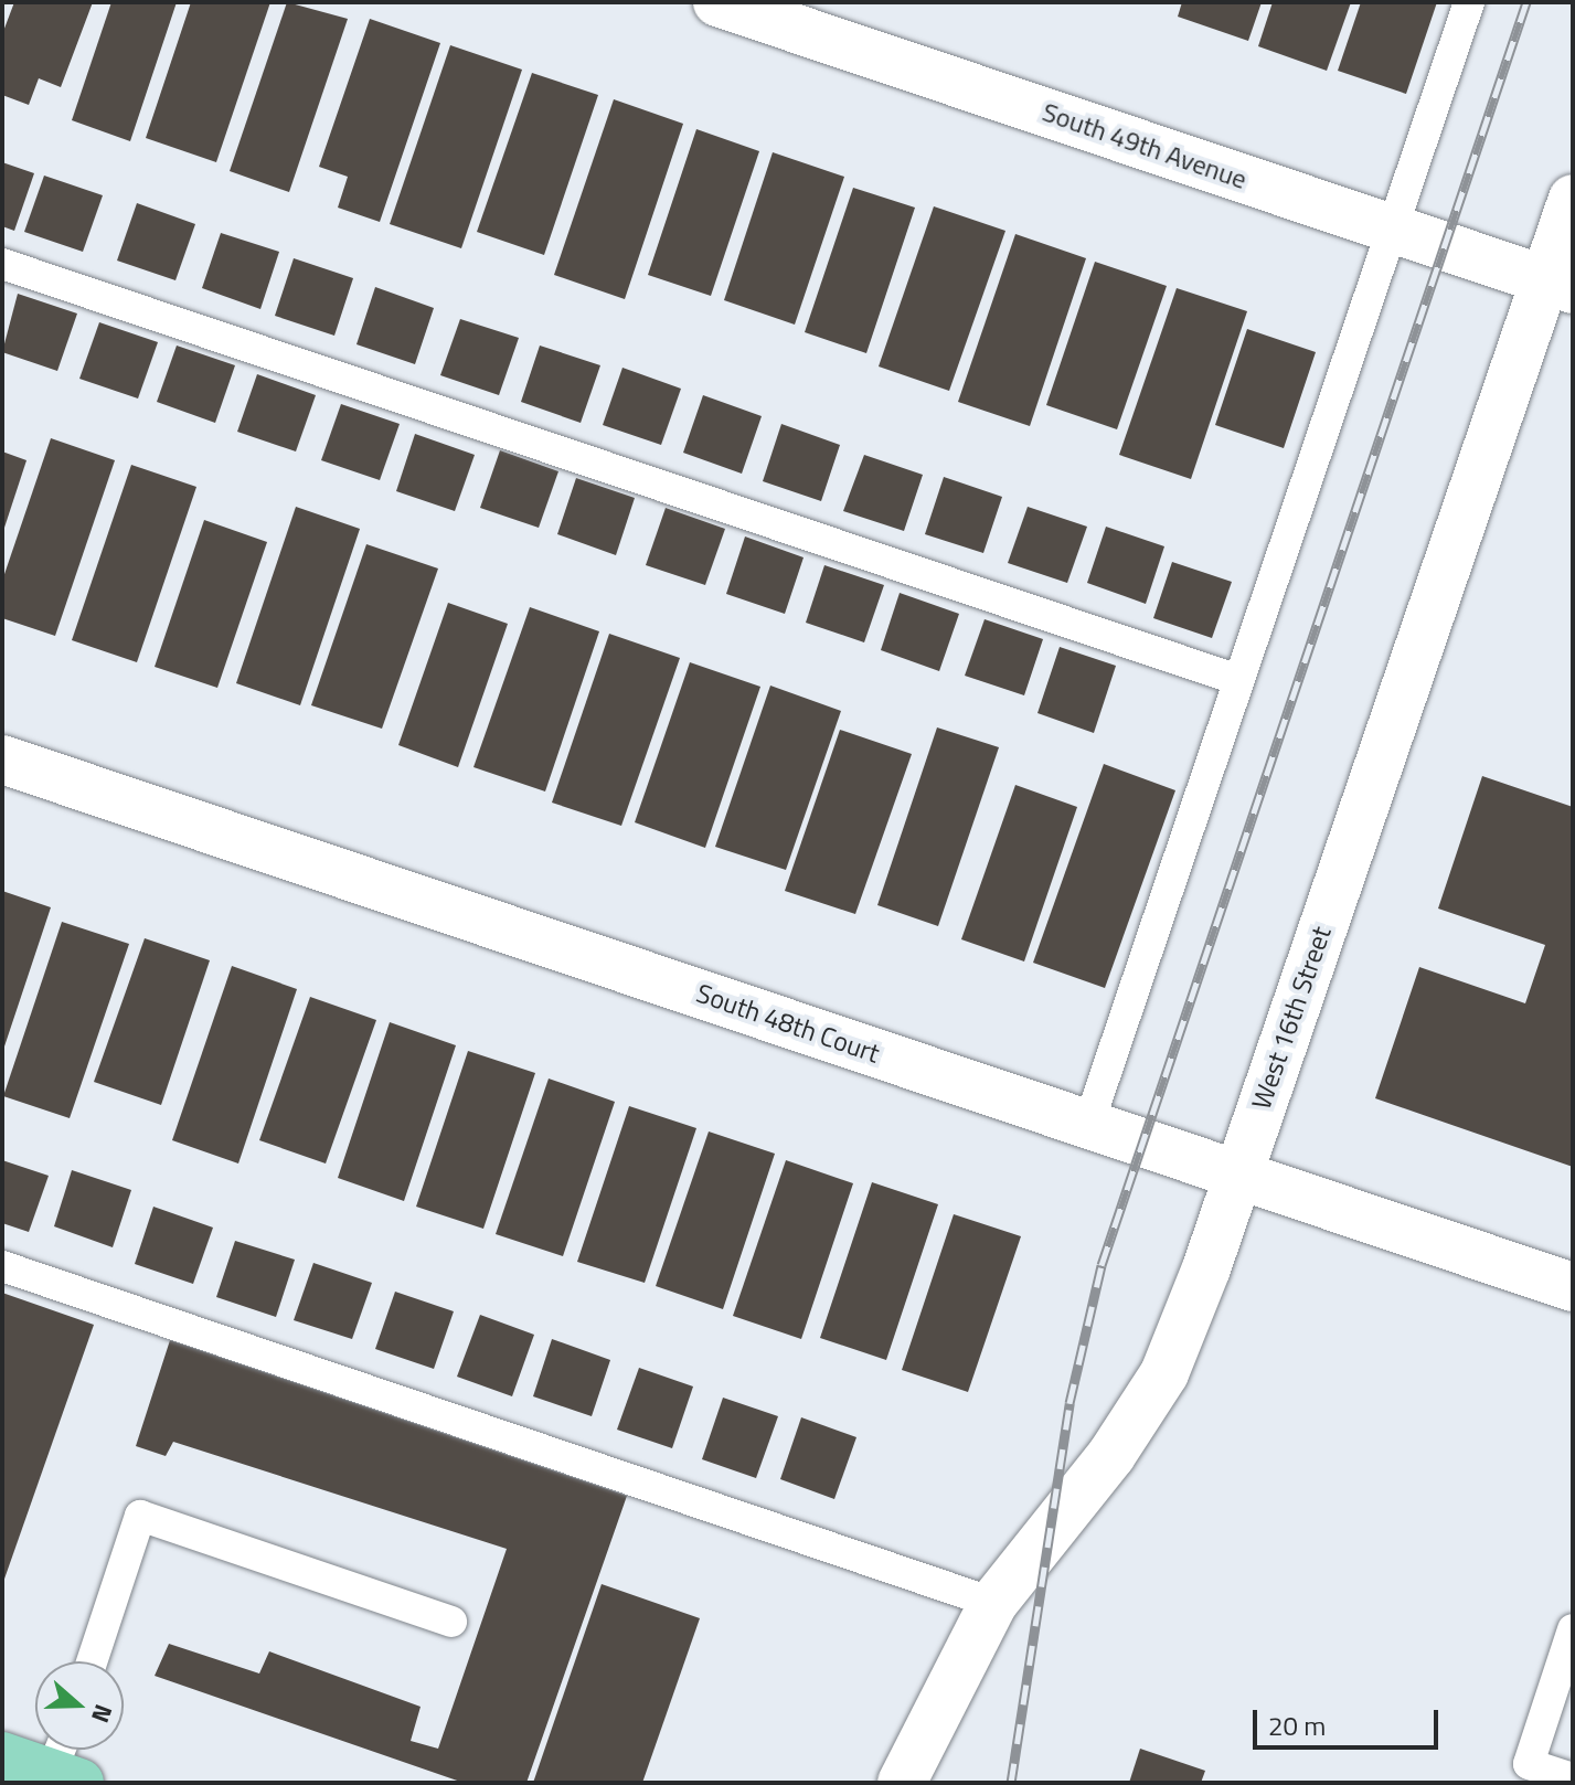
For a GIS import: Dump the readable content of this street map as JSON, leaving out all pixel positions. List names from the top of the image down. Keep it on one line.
{"streets":{"street":["South 49th Avenue","West 16th Street","South 48th Court"]},"crossings":[["South 49th Avenue","West 16th Street"],["West 16th Street","South 48th Court"]],"scale_bar":"20 m","north":"right"}
